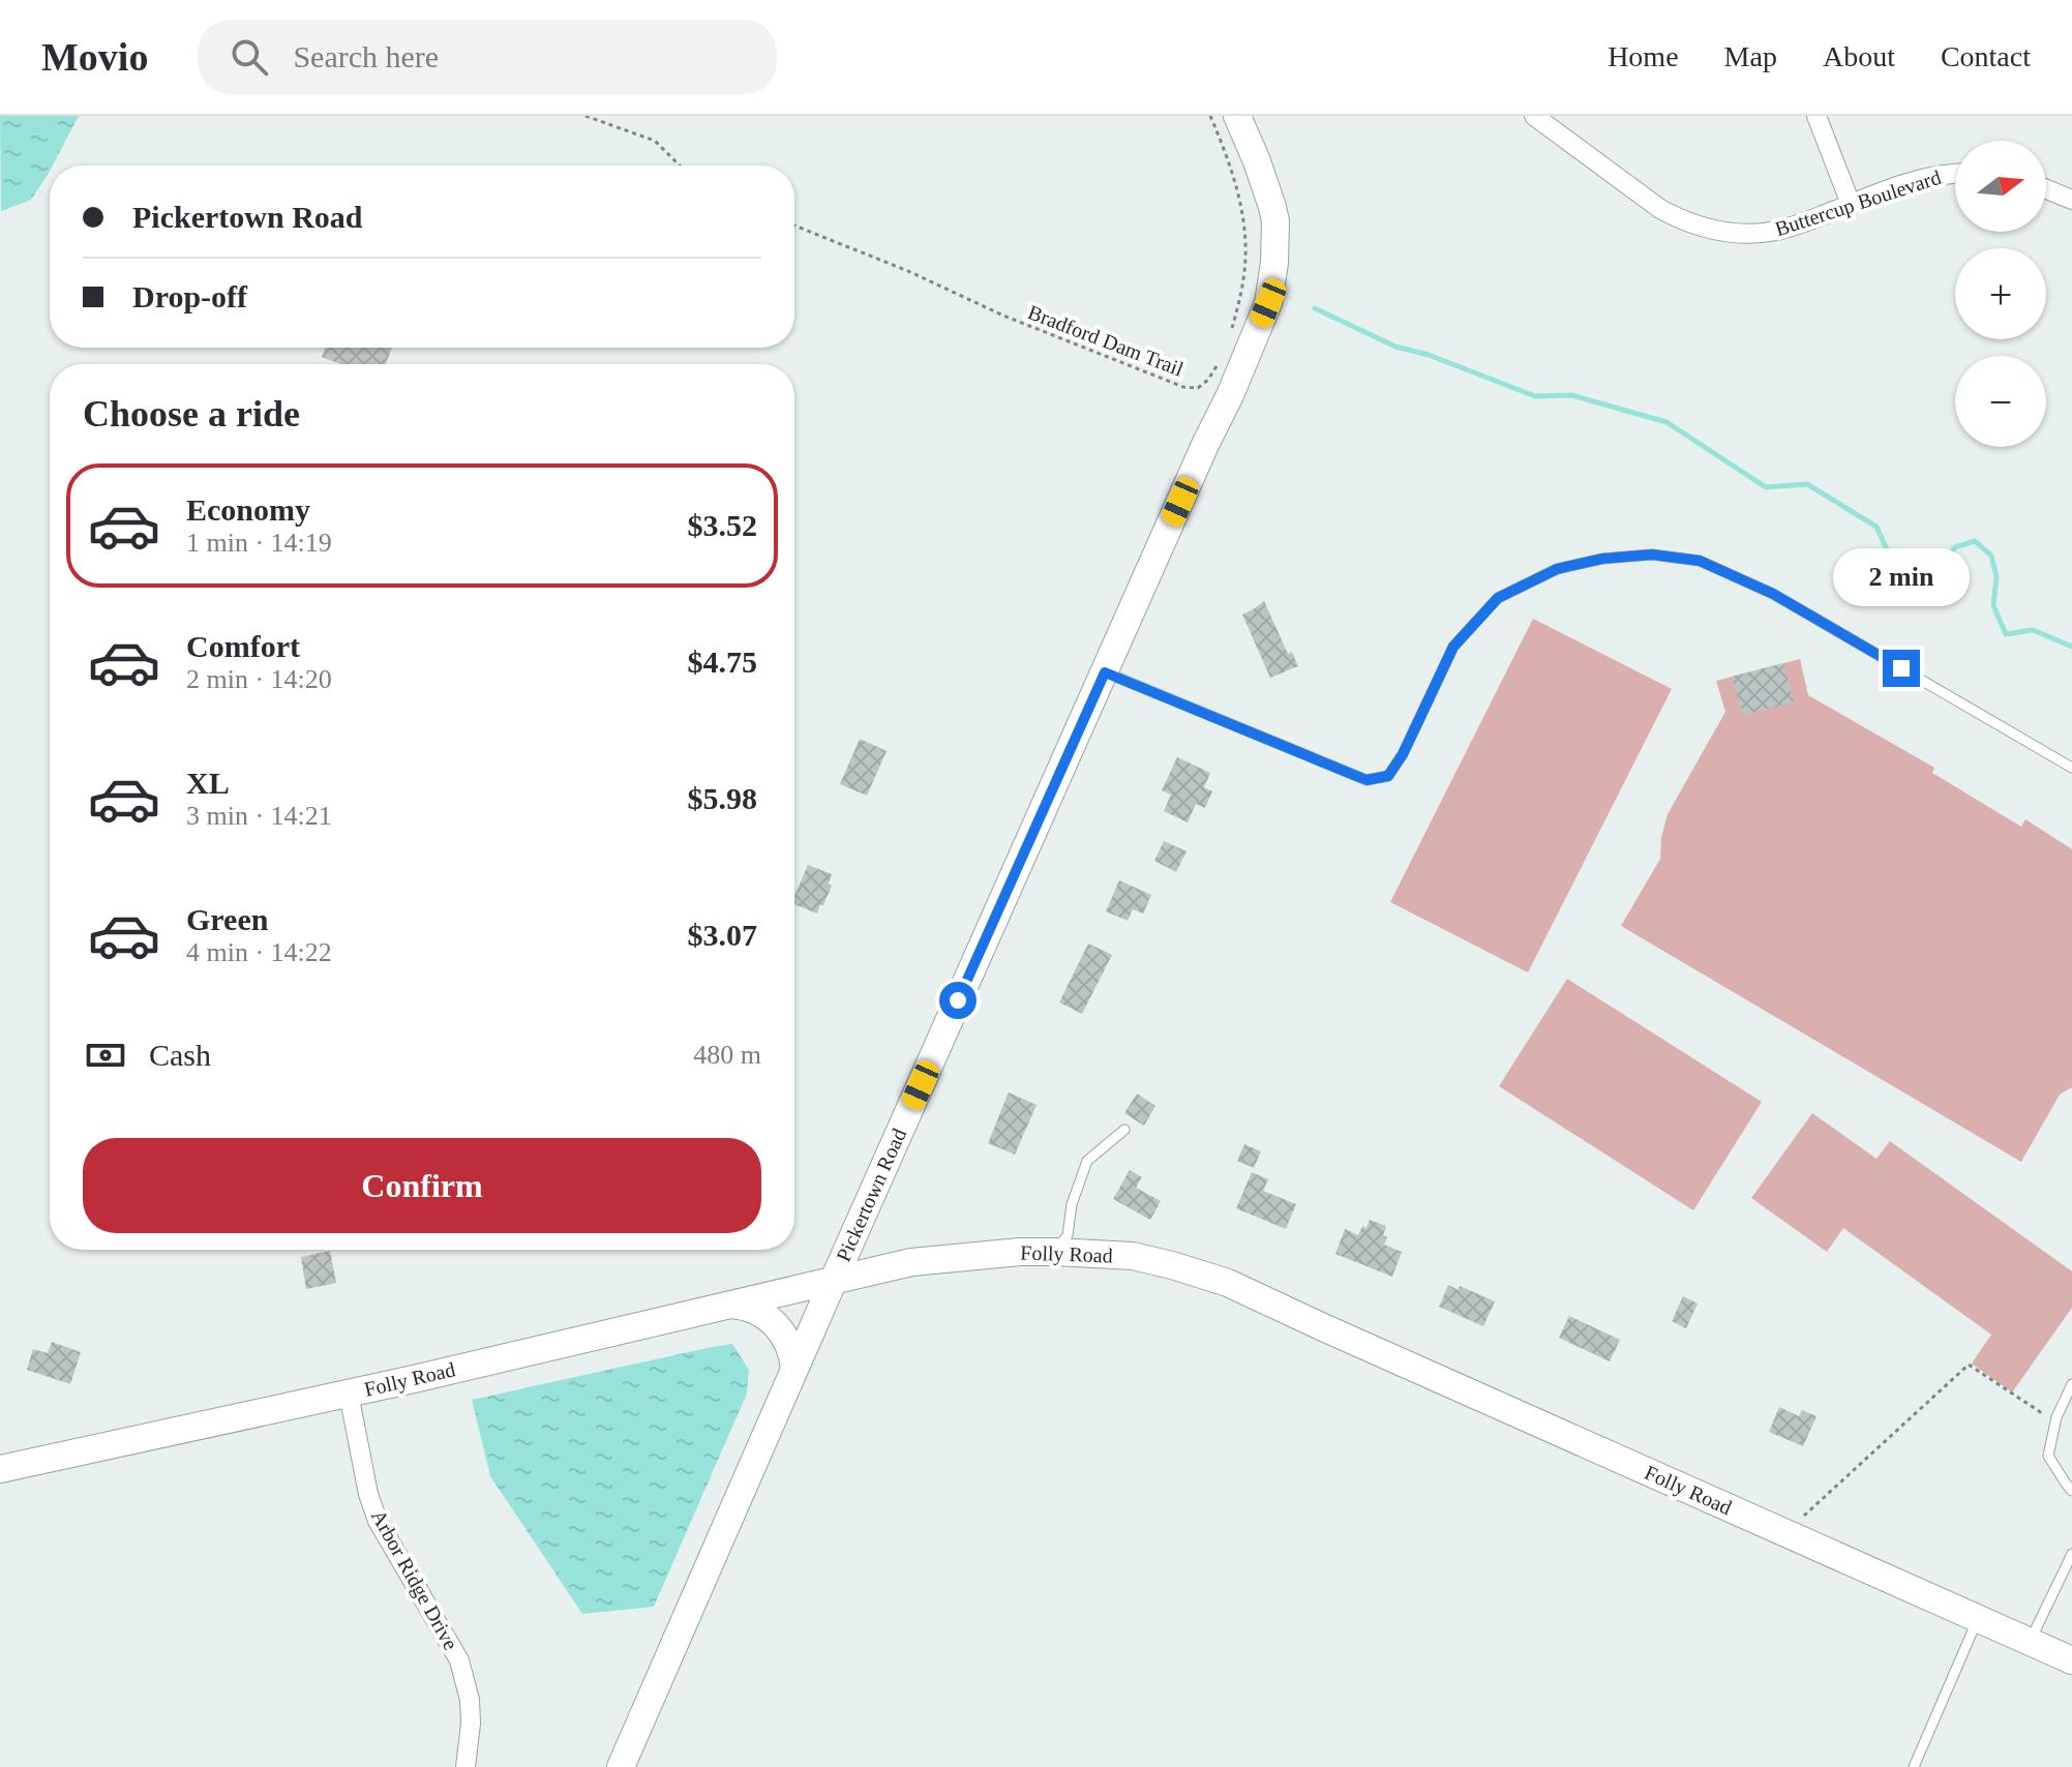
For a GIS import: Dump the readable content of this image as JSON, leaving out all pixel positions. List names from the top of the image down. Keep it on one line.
{"streets":{"street":["Buttercup Boulevard","Pickertown Road","Folly Road","Arbor Ridge Drive"],"path":["Bradford Dam Trail"]},"crossings":[["Pickertown Road","Folly Road"],["Folly Road","Arbor Ridge Drive"]],"north":"right","page":{"header":"Movio","search":"Search here","nav":["Home","Map","About","Contact"],"map_buttons":["+","−"],"banner":["Pickertown Road","Drop-off"],"heading":"Choose a ride","list":[{"name":"Economy","note":"1 min · 14:19","value":"$3.52"},{"name":"Comfort","note":"2 min · 14:20","value":"$4.75"},{"name":"XL","note":"3 min · 14:21","value":"$5.98"},{"name":"Green","note":"4 min · 14:22","value":"$3.07"}],"bubble":"2 min","pay":["Cash","480 m"],"buttons":"Confirm"}}
